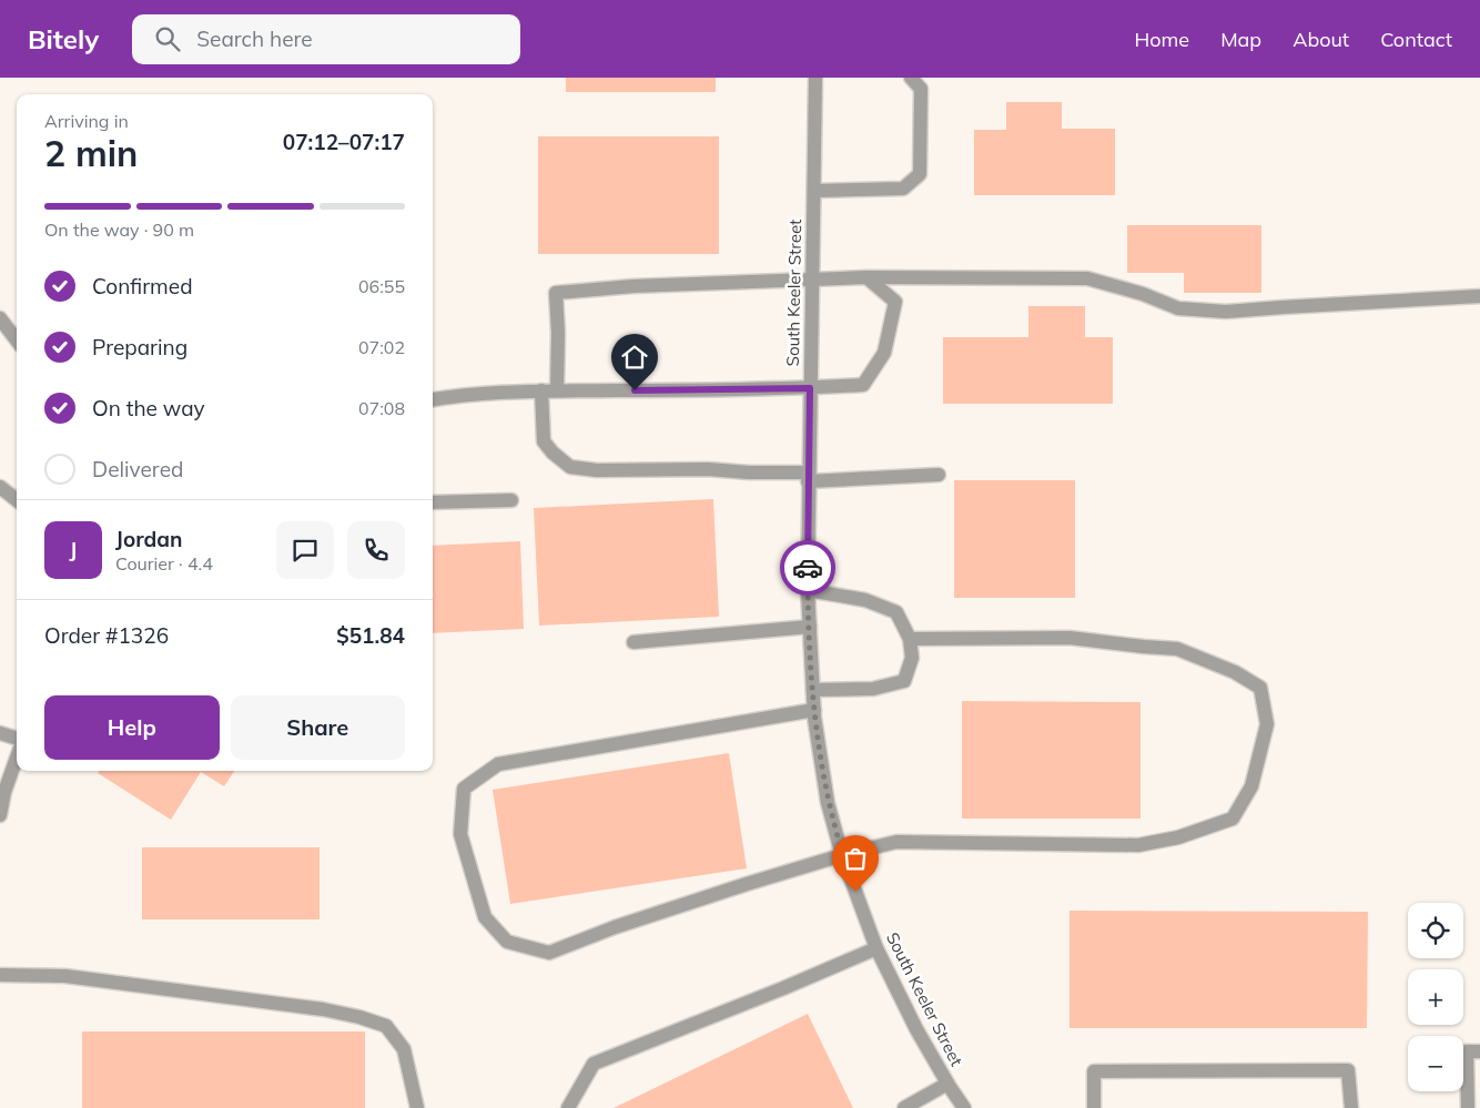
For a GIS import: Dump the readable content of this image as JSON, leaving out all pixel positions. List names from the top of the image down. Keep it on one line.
{"streets":{"street":["South Keeler Street"]},"page":{"header":"Bitely","search":"Search here","nav":["Home","Map","About","Contact"],"heading":["2 min","Arriving in","07:12–07:17"],"panel":["Jordan","Courier · 4.4","Order #1326","$51.84"],"bar":"On the way · 90 m","list":[["Confirmed","06:55"],["Preparing","07:02"],["On the way","07:08"],"Delivered"],"round":"J","buttons":["Help","Share"],"map_buttons":["+","−"]}}
